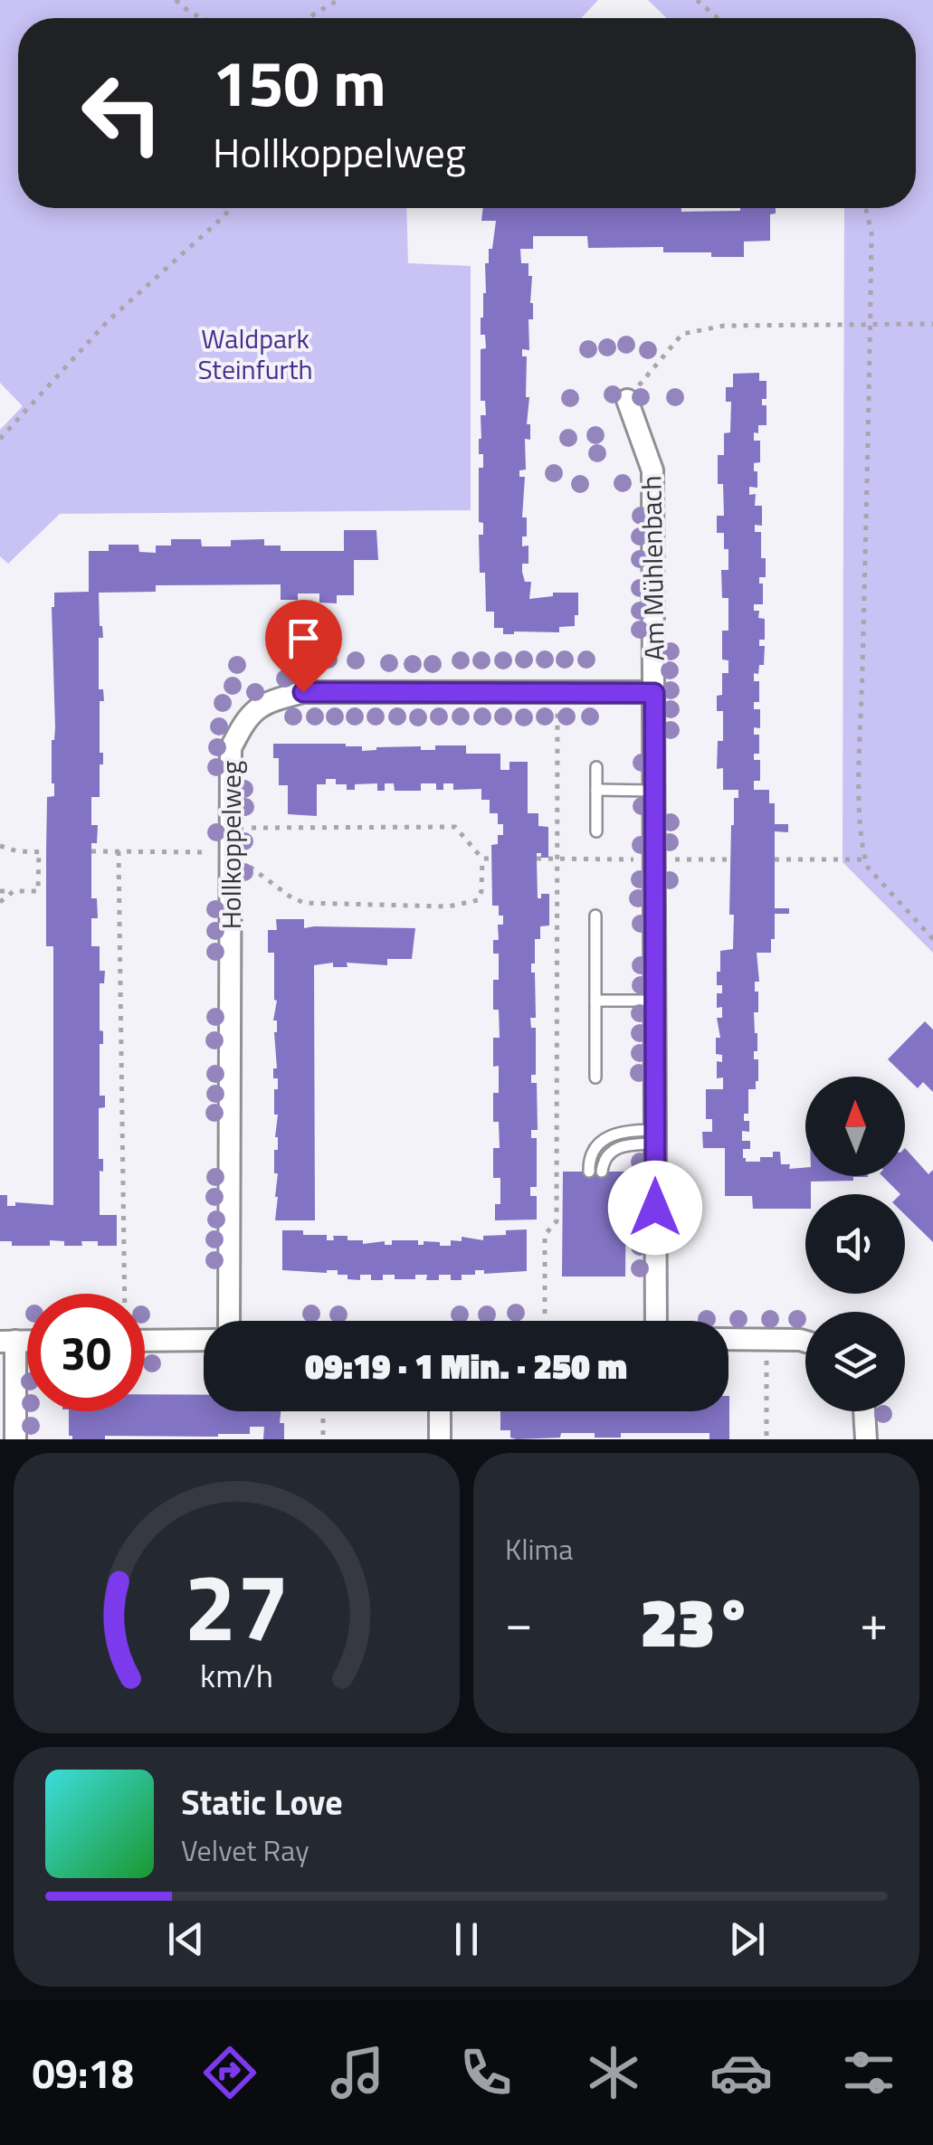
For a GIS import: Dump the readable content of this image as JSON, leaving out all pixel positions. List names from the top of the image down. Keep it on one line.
{"streets":{"street":["Am Mühlenbach","Hollkoppelweg"]},"crossings":[["Am Mühlenbach","Hollkoppelweg"]],"parks":["Waldpark Steinfurth"],"north":"top","page":{"turn":["150 m","Hollkoppelweg"],"limit":"30","trip":"09:19 · 1 Min. · 250 m","tile":"Klima","heat":["−","23°","+"],"song":["Static Love","Velvet Ray"],"tabs":"09:18","gauge":["27","km/h"]}}
